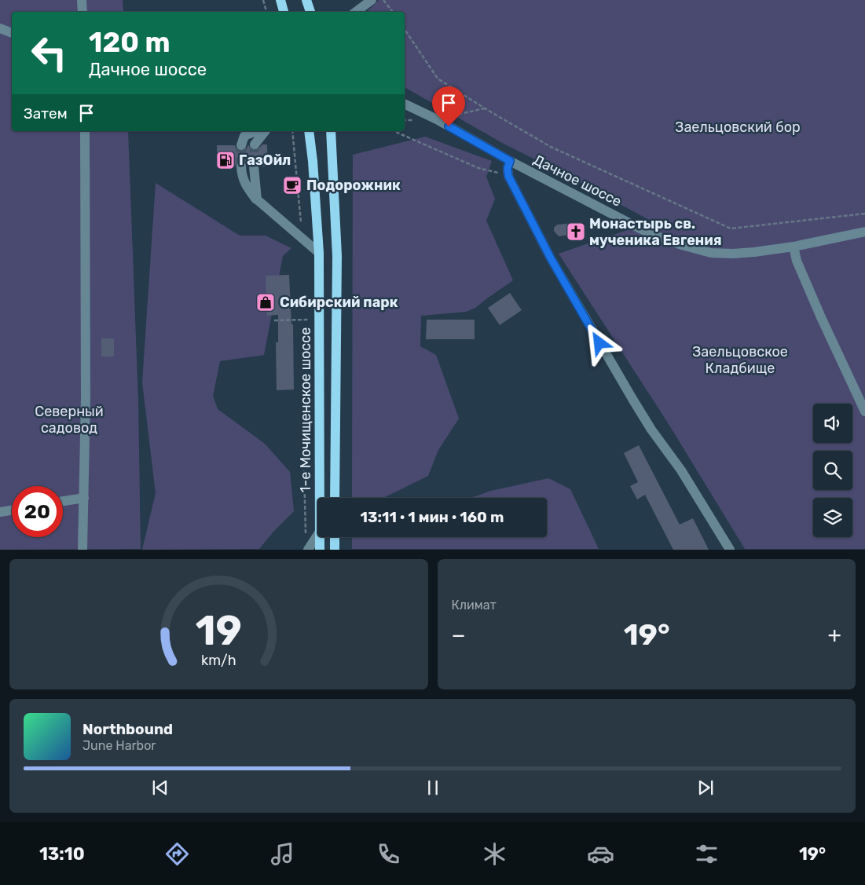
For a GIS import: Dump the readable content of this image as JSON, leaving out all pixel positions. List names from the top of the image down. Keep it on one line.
{"streets":{"main road":["1-е Мочищенское шоссе"],"street":["Дачное шоссе"]},"parks":["Заельцовский бор","Заельцовское Кладбище","Северный садовод"],"places":{"fuel station":["ГазОйл"],"cafe":["Подорожник"],"church":["Монастырь св. мученика Евгения"],"shop":["Сибирский парк"]},"page":{"turn":["120 m","Дачное шоссе"],"then":"Затем","limit":"20","trip":"13:11 · 1 мин · 160 m","tile":"Климат","heat":["−","19°","+"],"song":["Northbound","June Harbor"],"tabs":["13:10","19°"],"gauge":["19","km/h"]}}
